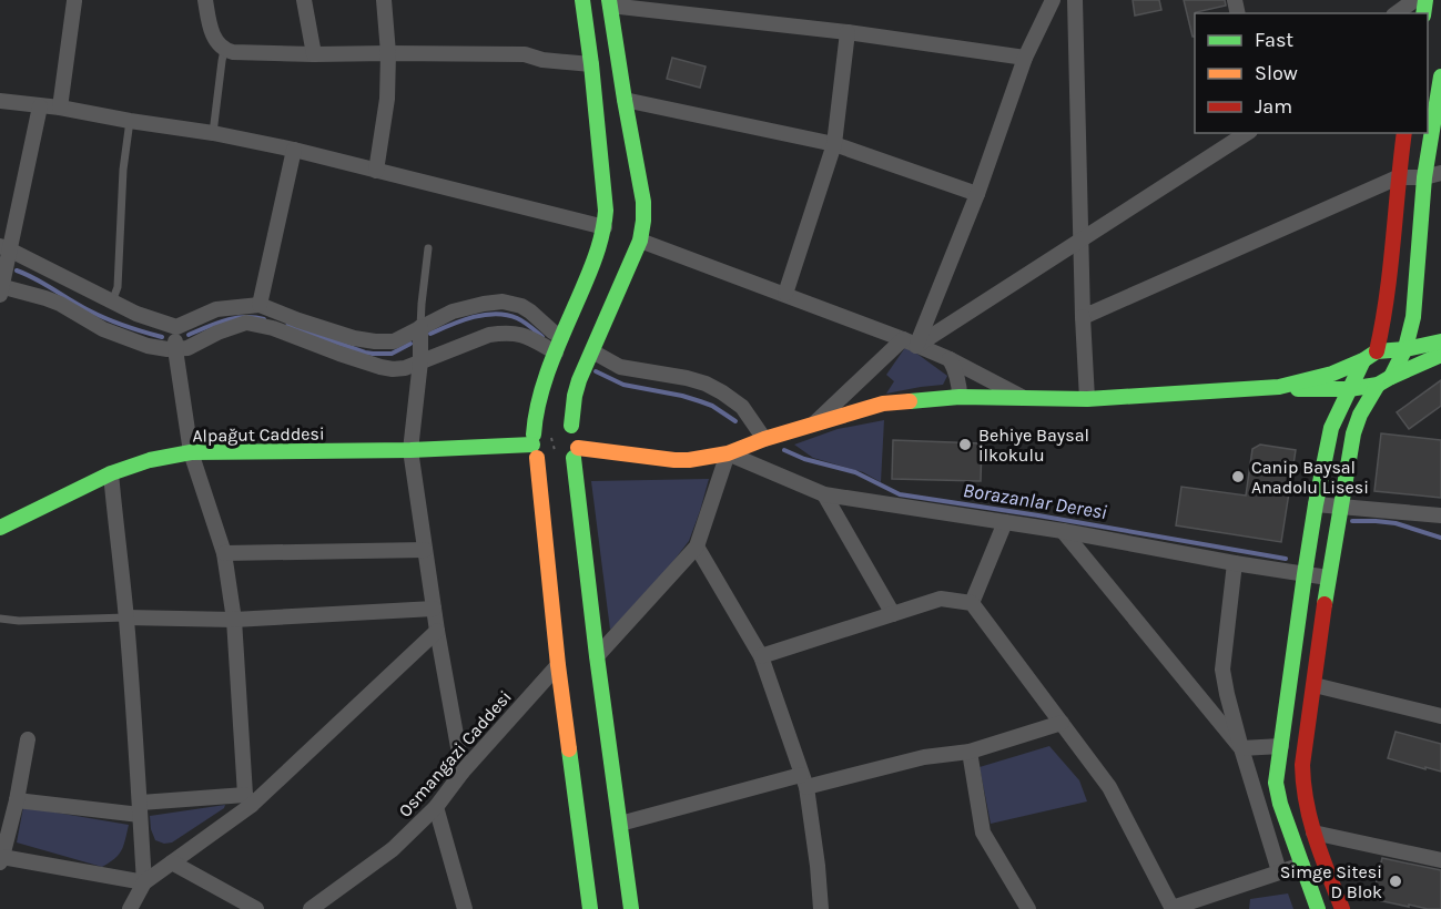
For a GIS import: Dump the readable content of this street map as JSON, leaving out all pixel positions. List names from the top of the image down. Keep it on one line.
{"streets":{"main road":["Alpağut Caddesi"],"street":["Osmangazi Caddesi"]},"water":["Borazanlar Deresi"],"places":["Behiye Baysal İlkokulu","Canip Baysal Anadolu Lisesi","Simge Sitesi D Blok"],"legend":["Fast","Slow","Jam"]}
